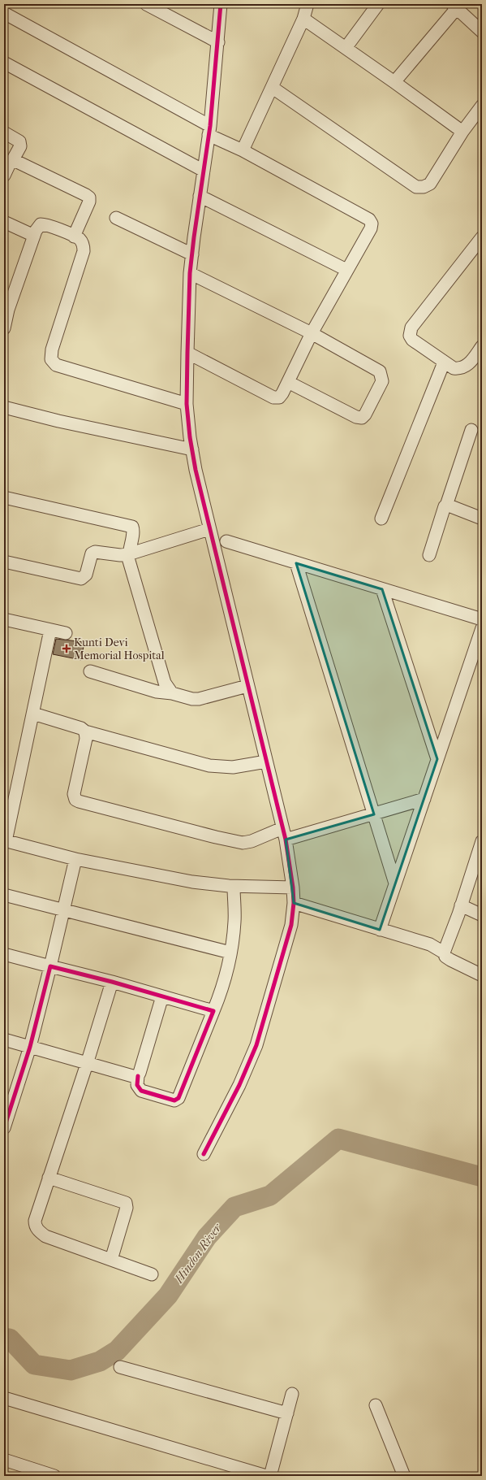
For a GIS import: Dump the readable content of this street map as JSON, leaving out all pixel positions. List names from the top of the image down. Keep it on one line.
{"water":["Hindon River"],"places":{"health":["Kunti Devi Memorial Hospital"]}}
